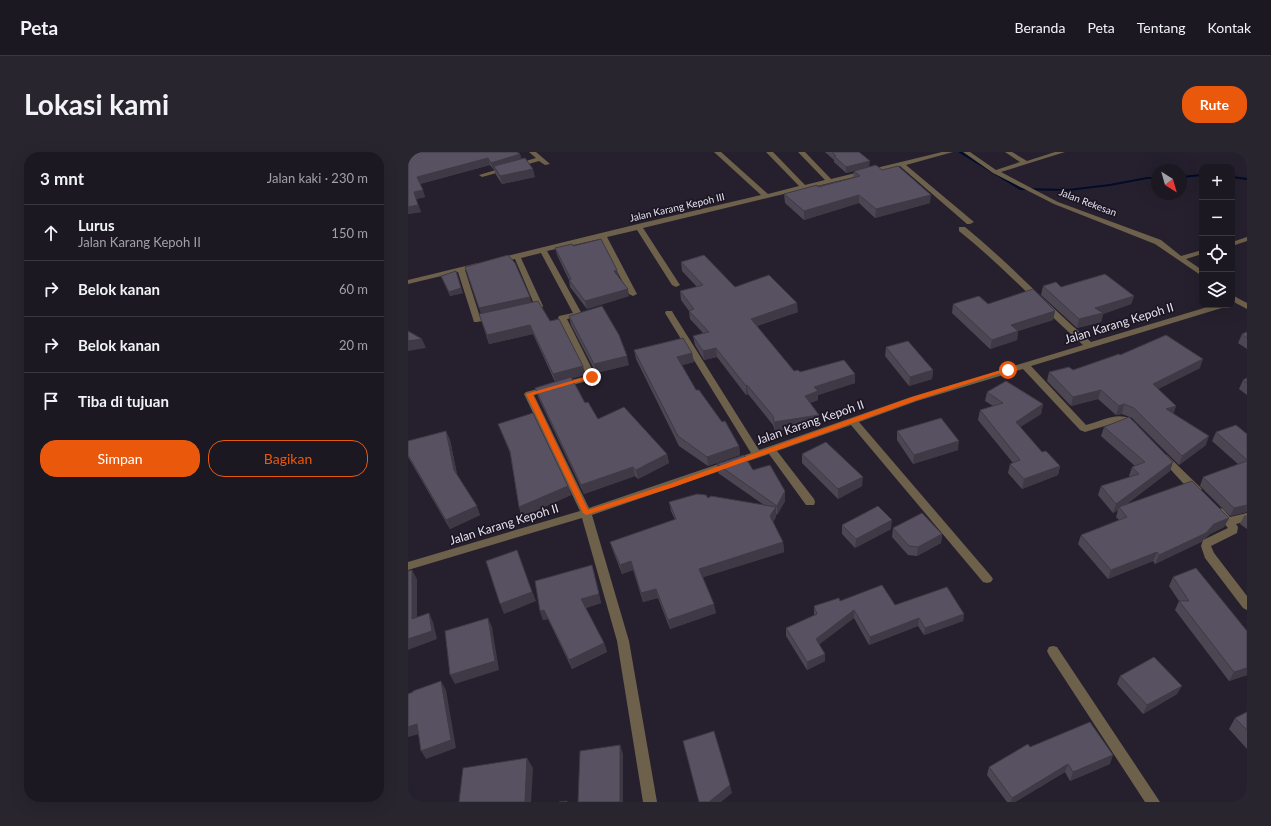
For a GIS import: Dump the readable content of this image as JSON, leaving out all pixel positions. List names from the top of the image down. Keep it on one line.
{"streets":{"street":["Jalan Rekesan","Jalan Karang Kepoh III","Jalan Karang Kepoh II"]},"north":"bottom right","page":{"header":"Peta","nav":["Beranda","Peta","Tentang","Kontak"],"buttons":["Rute",["Simpan","Bagikan"]],"title":"Lokasi kami","heading":["3 mnt","Jalan kaki · 230 m"],"map_buttons":["+","−"],"list":[["Lurus","Jalan Karang Kepoh II","150 m"],["Belok kanan","60 m"],["Belok kanan","20 m"],"Tiba di tujuan"]}}
